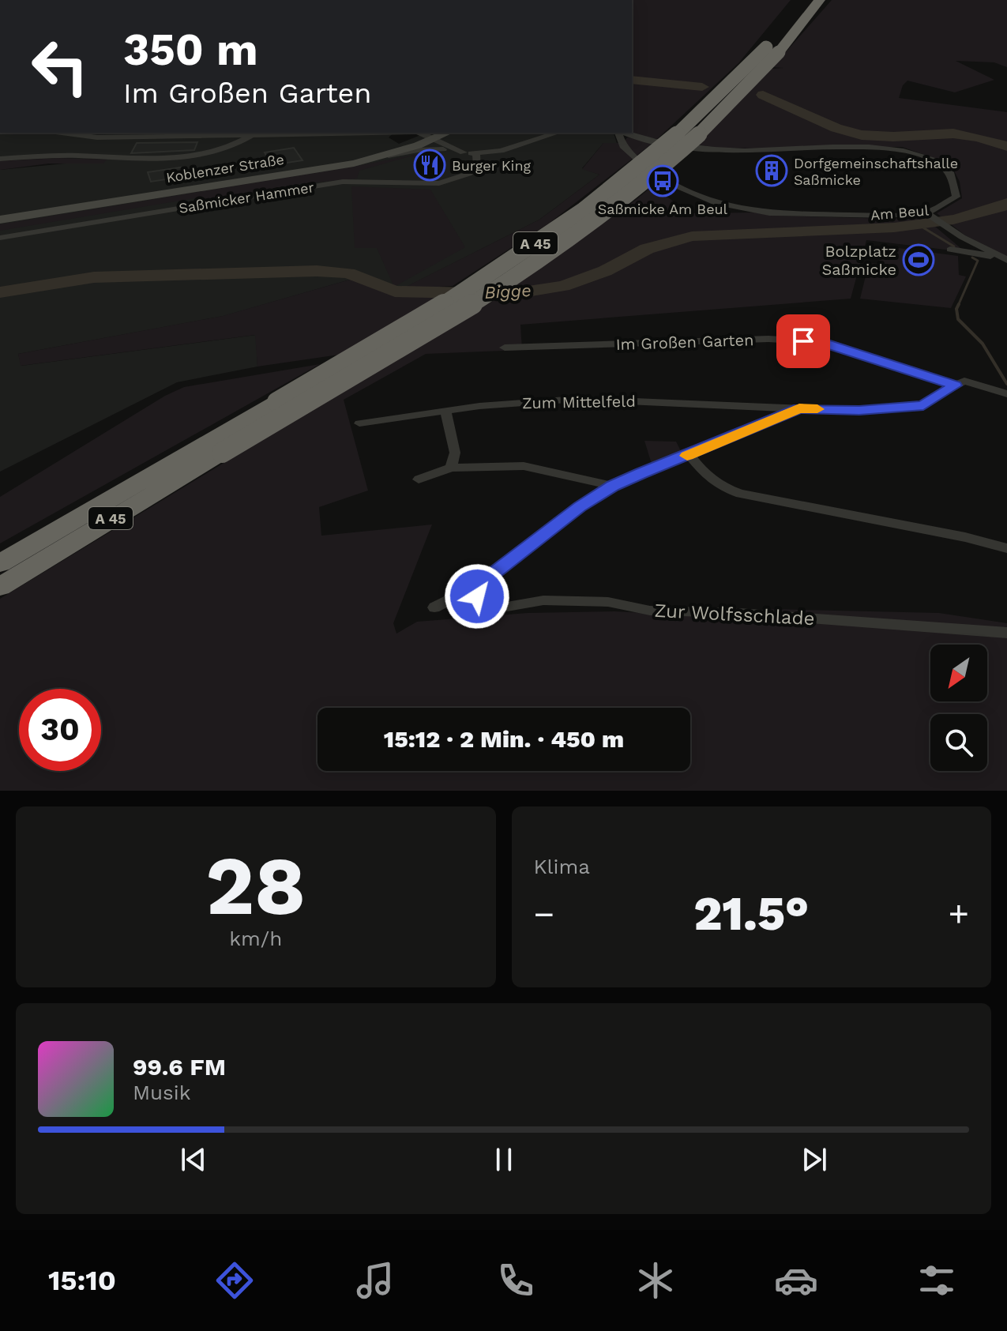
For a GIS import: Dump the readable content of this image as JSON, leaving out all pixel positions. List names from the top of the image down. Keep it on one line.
{"streets":{"highway":["A 45"],"main road":["Koblenzer Straße"],"street":["Saßmicker Hammer","Am Beul","Im Großen Garten","Zum Mittelfeld","Zur Wolfsschlade"]},"water":["Bigge"],"places":{"restaurant":["Burger King"],"building":["Dorfgemeinschaftshalle Saßmicke"],"bus stop":["Saßmicke Am Beul"],"sports":["Bolzplatz Saßmicke"]},"north":"bottom left","page":{"turn":["350 m","Im Großen Garten"],"limit":"30","trip":"15:12 · 2 Min. · 450 m","tile":[["28","km/h"],"Klima"],"heat":["−","21.5°","+"],"song":["99.6 FM","Musik"],"tabs":"15:10"}}
